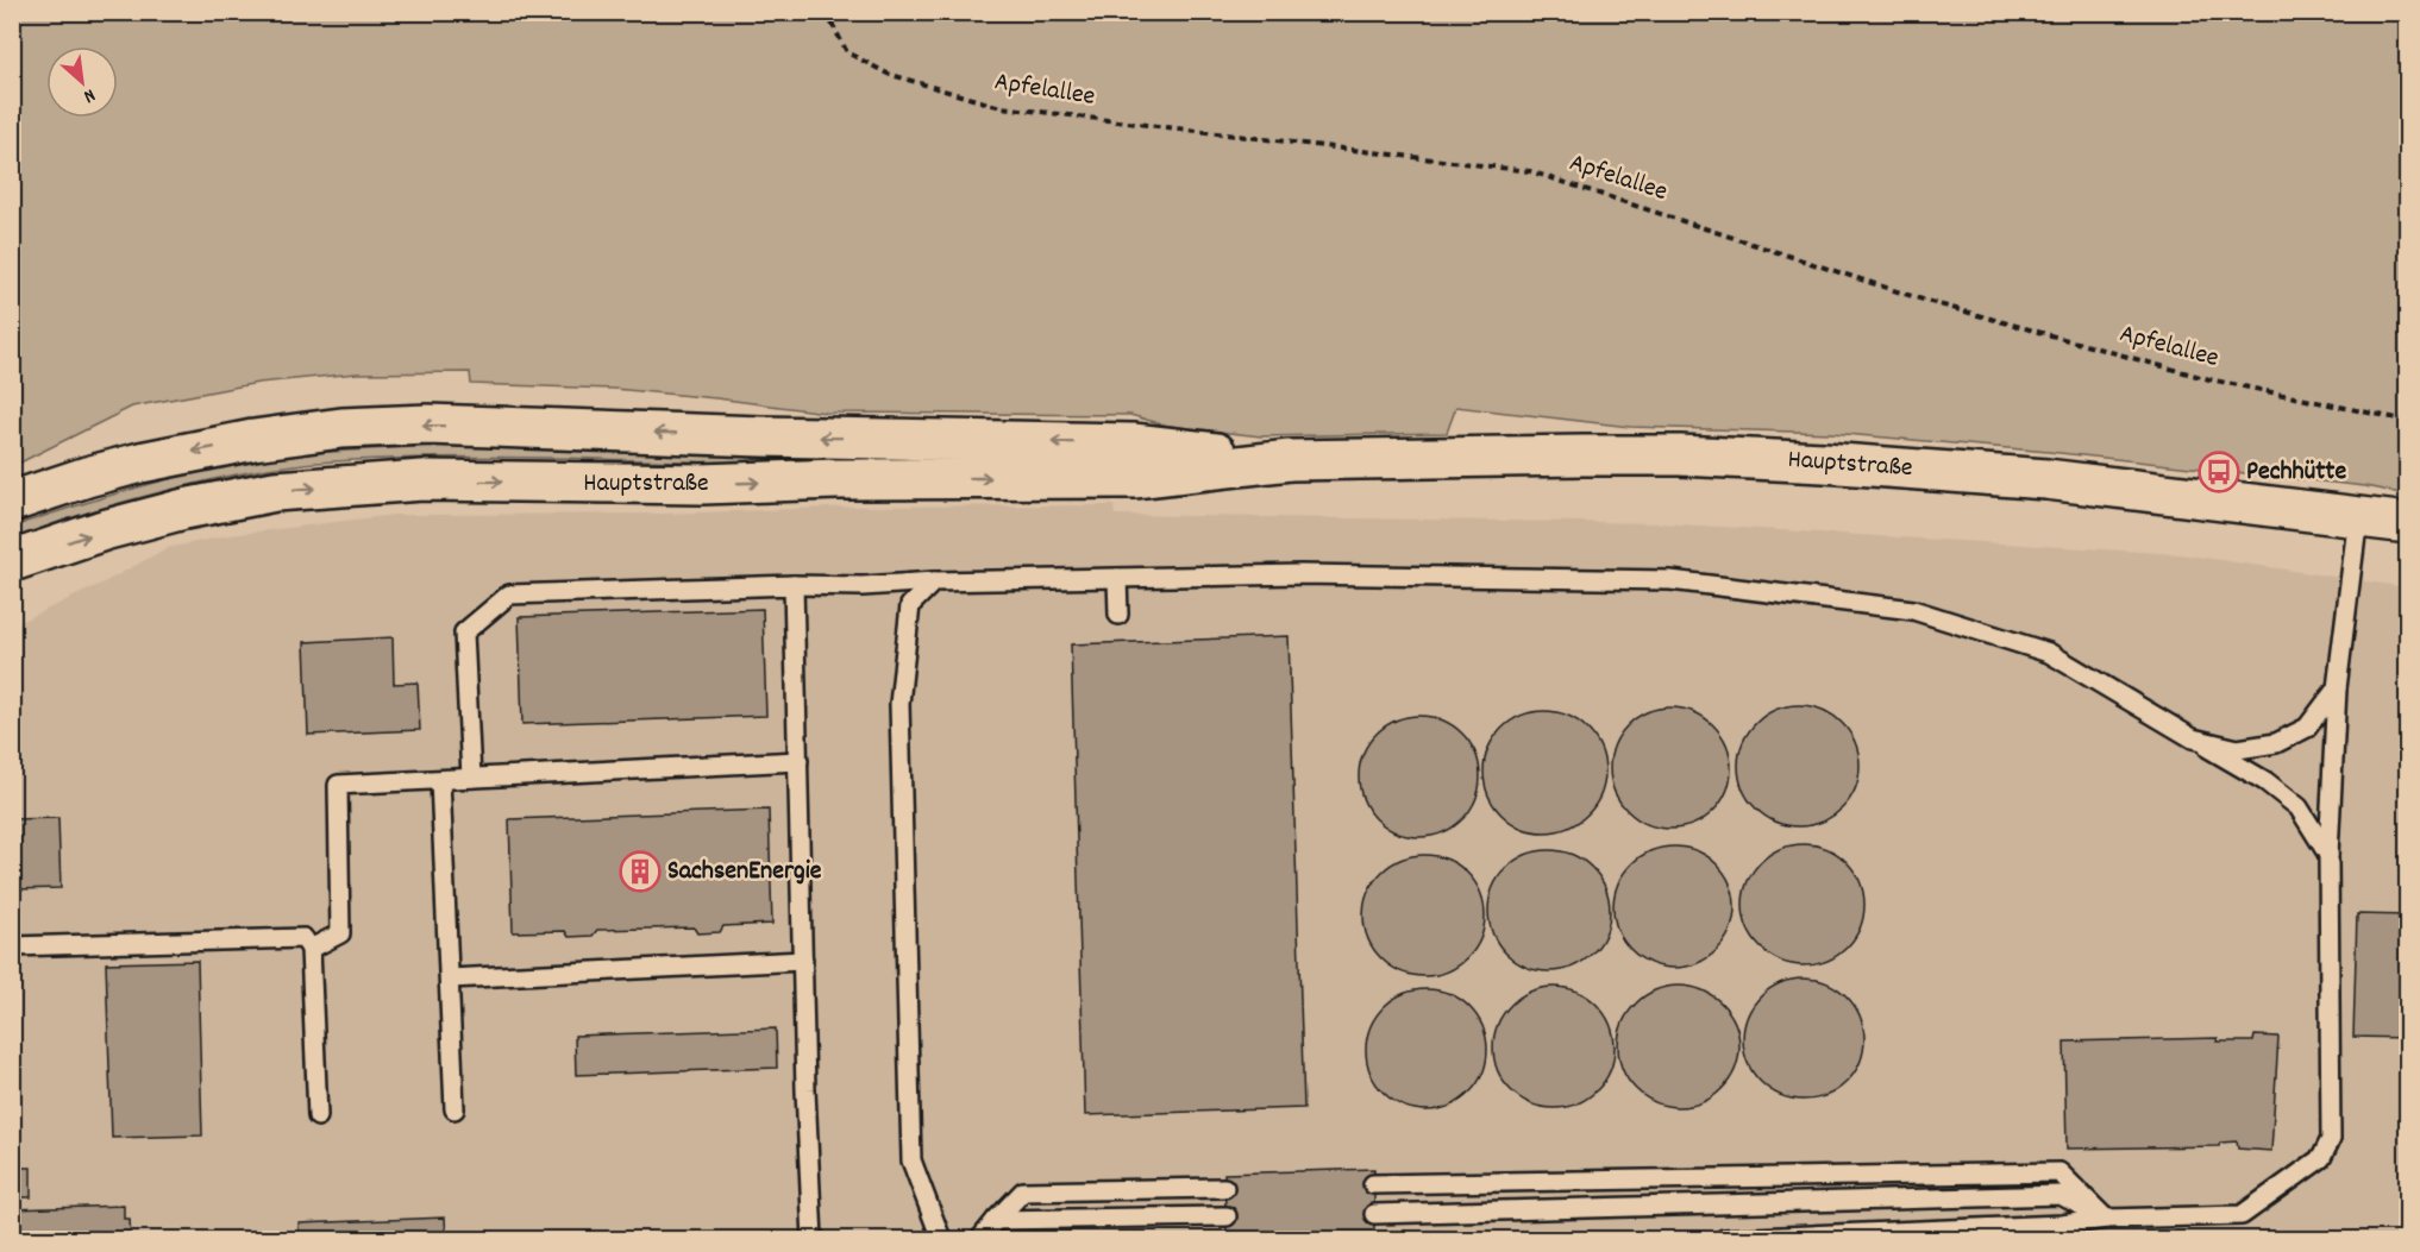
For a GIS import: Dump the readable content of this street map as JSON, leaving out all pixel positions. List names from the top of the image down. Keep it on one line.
{"streets":{"main road":["Hauptstraße"],"path":["Apfelallee"]},"places":{"bus stop":["Pechhütte"],"building":["SachsenEnergie"]},"north":"bottom right"}
